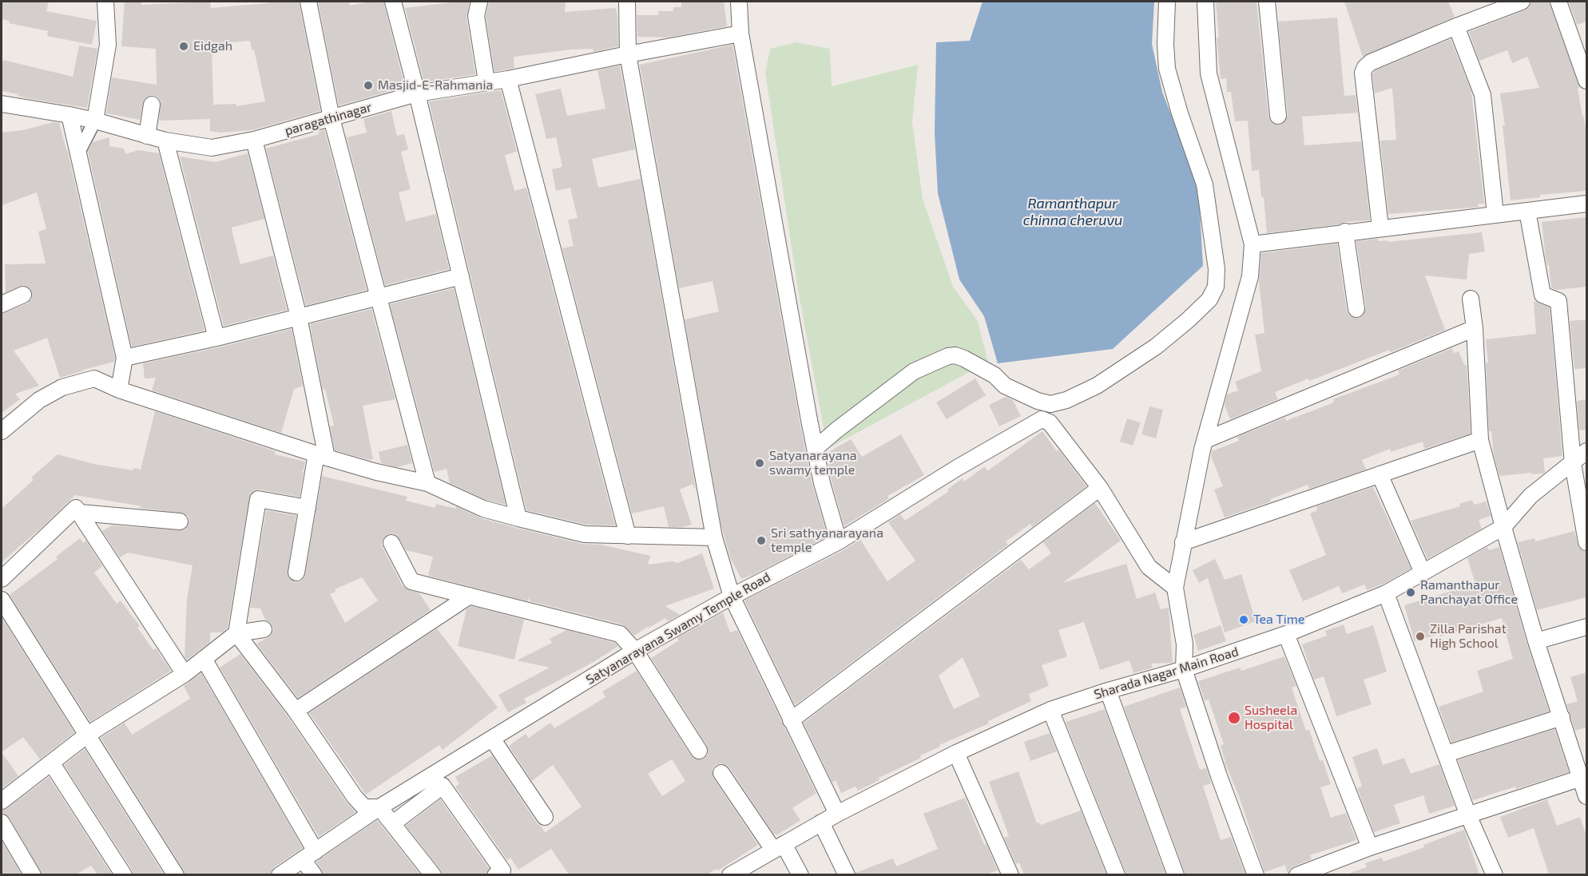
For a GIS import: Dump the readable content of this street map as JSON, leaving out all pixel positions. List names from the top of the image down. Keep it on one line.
{"streets":{"street":["paragathinagar","Satyanarayana Swamy Temple Road","Sharada Nagar Main Road"]},"water":["Ramanthapur chinna cheruvu"],"places":["Eidgah","Masjid-E-Rahmania","Satyanarayana swamy temple","Sri sathyanarayana temple","Ramanthapur Panchayat Office","Tea Time","Zilla Parishat High School","Susheela Hospital"]}
